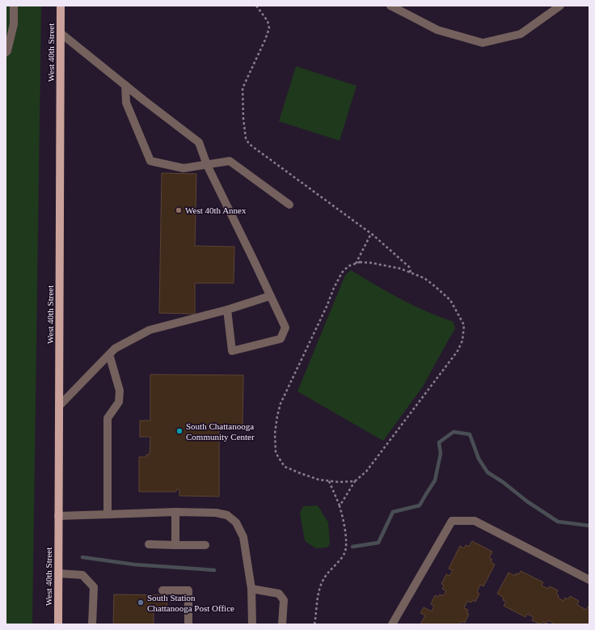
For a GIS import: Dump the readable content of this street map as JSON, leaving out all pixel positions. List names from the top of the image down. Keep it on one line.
{"streets":{"main road":["West 40th Street"]},"places":["West 40th Annex","South Chattanooga Community Center","South Station Chattanooga Post Office"]}
